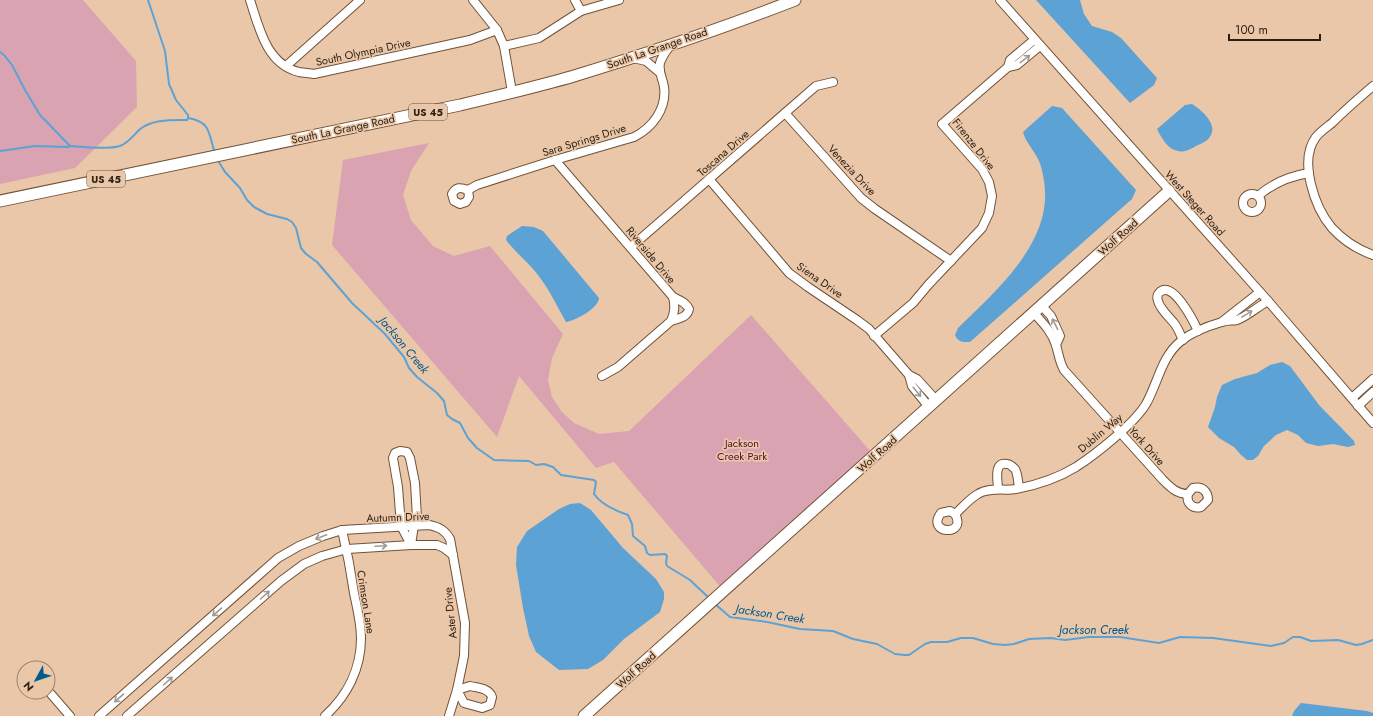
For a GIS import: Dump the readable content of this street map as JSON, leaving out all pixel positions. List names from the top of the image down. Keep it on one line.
{"streets":{"main road":["South La Grange Road","US 45","Wolf Road"],"street":["South Olympia Drive","Sara Springs Drive","Firenze Drive","Toscana Drive","Venezia Drive","West Steger Road","Riverside Drive","Siena Drive","Dublin Way","York Drive","Autumn Drive","Crimson Lane","Aster Drive"]},"crossings":[["Sara Springs Drive","Riverside Drive"],["Firenze Drive","Venezia Drive"],["Firenze Drive","West Steger Road"],["Firenze Drive","Siena Drive"],["Toscana Drive","Venezia Drive"],["Toscana Drive","Riverside Drive"],["Toscana Drive","Siena Drive"],["West Steger Road","Wolf Road"],["West Steger Road","Dublin Way"],["Wolf Road","Siena Drive"],["Wolf Road","York Drive"],["Dublin Way","York Drive"],["Autumn Drive","Crimson Lane"],["Autumn Drive","Aster Drive"]],"water":["Jackson Creek"],"parks":["Jackson Creek Park"],"scale_bar":"100 m","north":"bottom left"}
